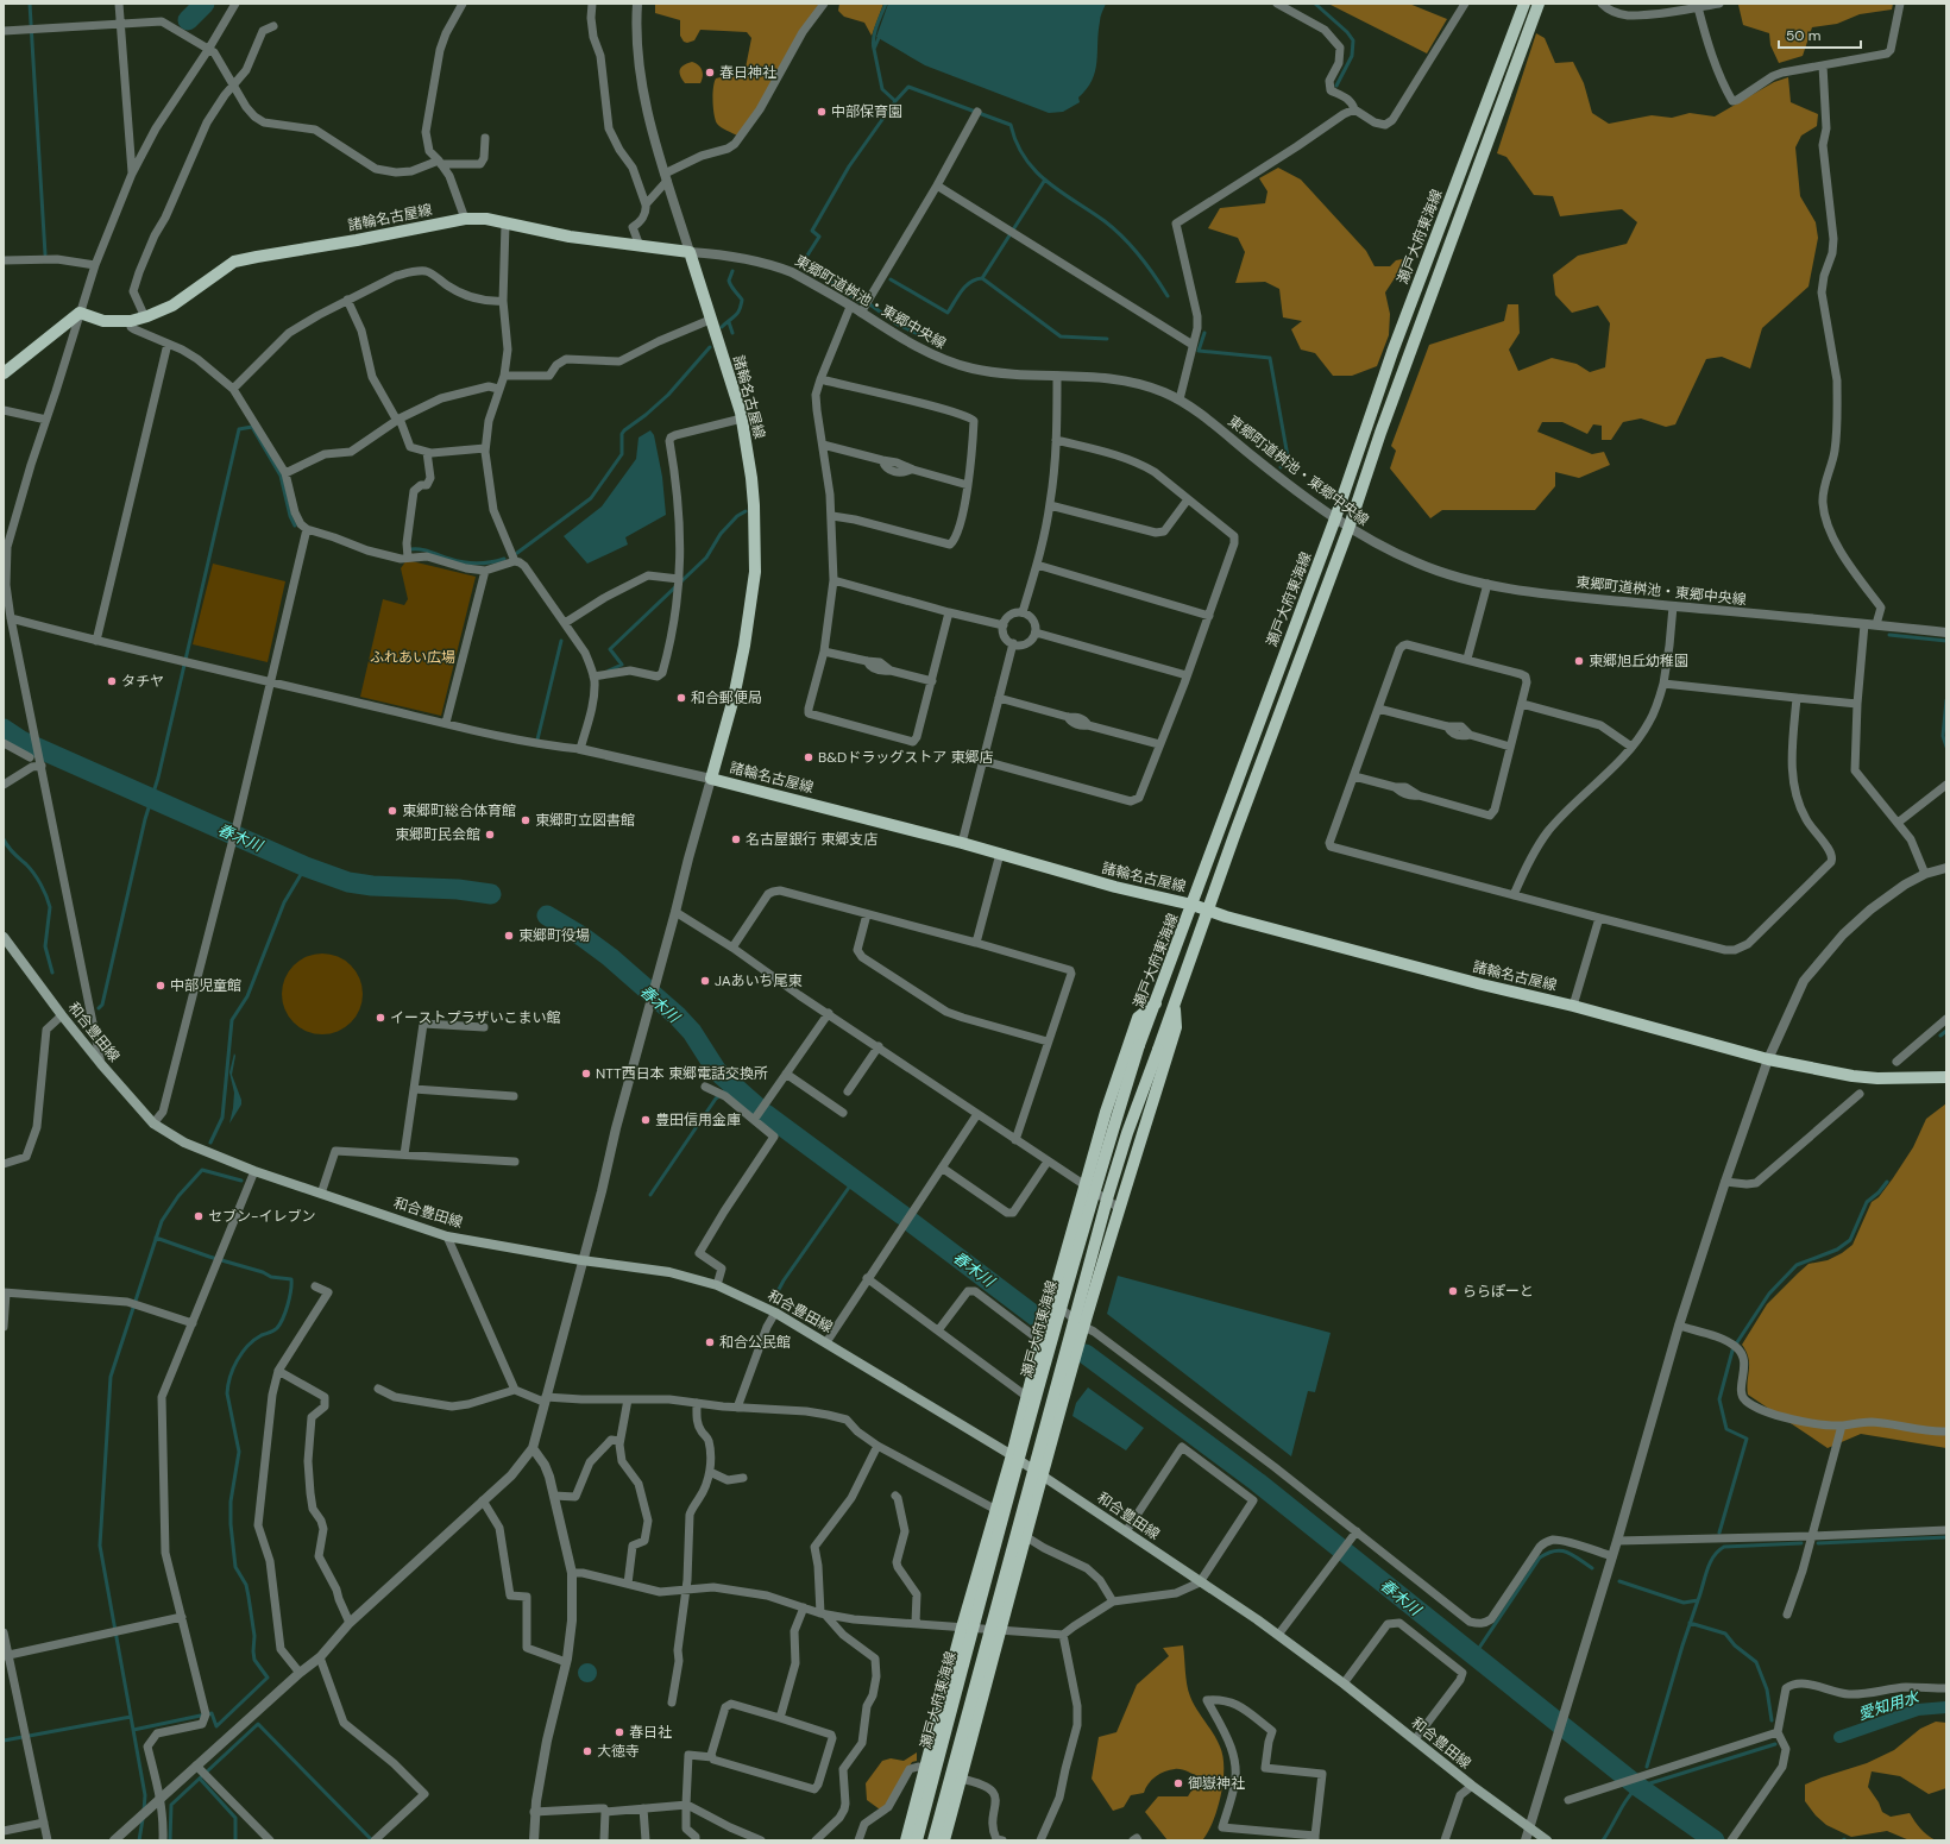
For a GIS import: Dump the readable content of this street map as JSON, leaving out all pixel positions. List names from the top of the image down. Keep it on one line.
{"streets":{"main road":["諸輪名古屋線","瀬戸大府東海線","和合豊田線"],"street":["東郷町道桝池・東郷中央線"]},"crossings":[["諸輪名古屋線","瀬戸大府東海線"],["諸輪名古屋線","東郷町道桝池・東郷中央線"],["瀬戸大府東海線","東郷町道桝池・東郷中央線"]],"water":["春木川","愛知用水"],"parks":["ふれあい広場"],"places":["春日神社","中部保育園","東郷旭丘幼稚園","タチヤ","和合郵便局","B&Dドラッグストア 東郷店","東郷町総合体育館","東郷町立図書館","東郷町民会館","名古屋銀行 東郷支店","東郷町役場","JAあいち尾東","中部児童館","イーストプラザいこまい館","NTT西日本 東郷電話交換所","豊田信用金庫","セブン-イレブン","ららぽーと","和合公民館","春日社","大徳寺","御嶽神社"],"scale_bar":"50 m"}
